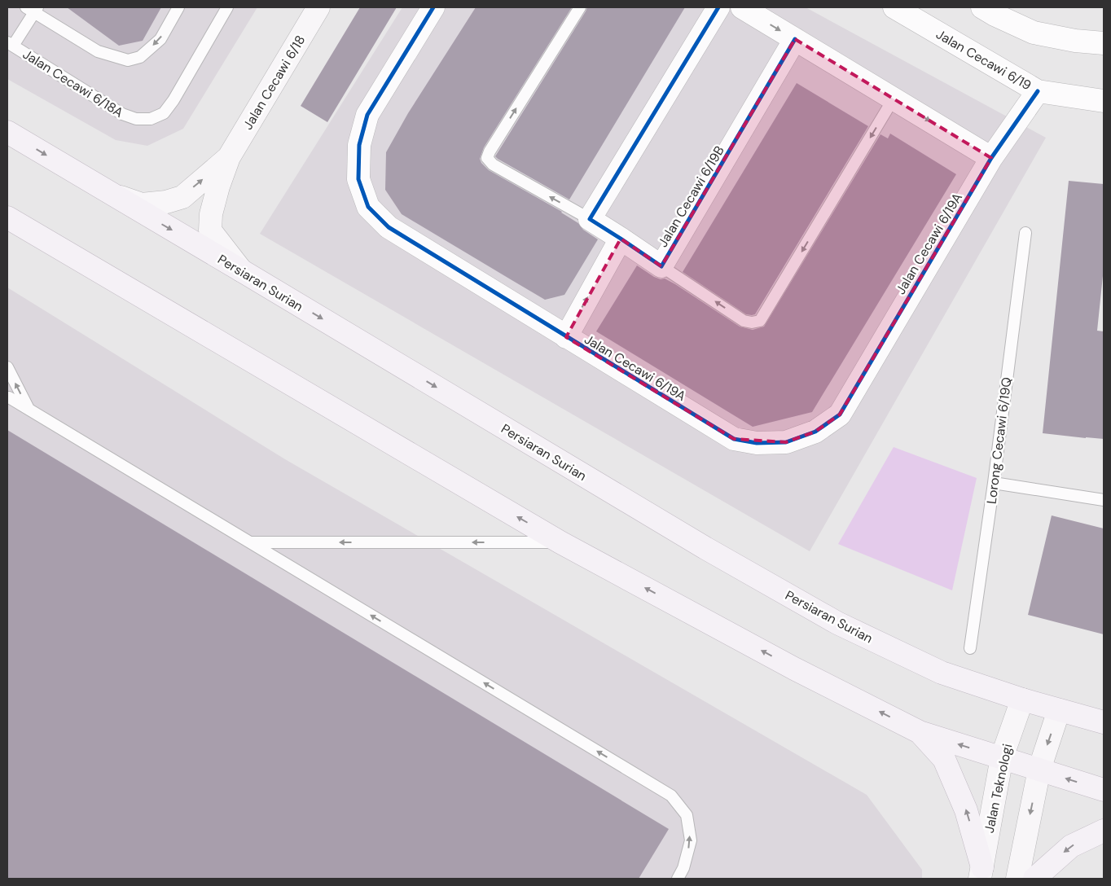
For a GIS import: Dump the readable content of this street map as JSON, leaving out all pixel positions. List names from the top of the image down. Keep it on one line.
{"streets":{"main road":["Persiaran Surian"],"street":["Jalan Cecawi 6/19","Jalan Cecawi 6/18","Jalan Cecawi 6/19B","Jalan Cecawi 6/19A","Jalan Teknologi"],"lane":["Jalan Cecawi 6/18A","Lorong Cecawi 6/19Q"]},"crossings":[["Jalan Cecawi 6/19","Jalan Cecawi 6/19A"],["Jalan Cecawi 6/18","Persiaran Surian"],["Persiaran Surian","Jalan Teknologi"]]}
